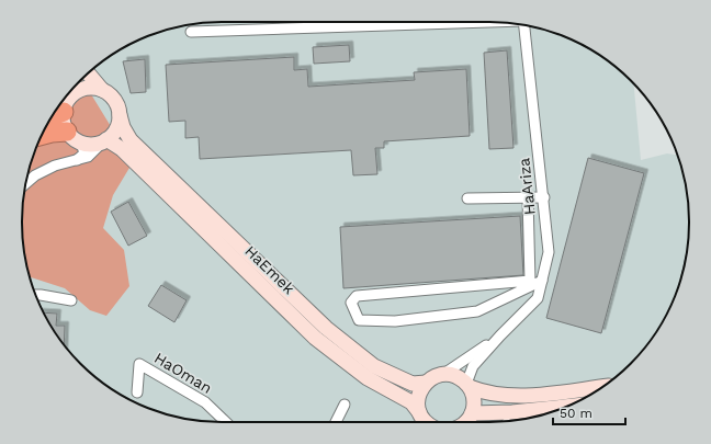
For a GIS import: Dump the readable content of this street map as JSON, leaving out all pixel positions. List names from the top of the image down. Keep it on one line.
{"streets":{"main road":["HaEmek"],"street":["HaAriza","HaOman"]},"scale_bar":"50 m"}
